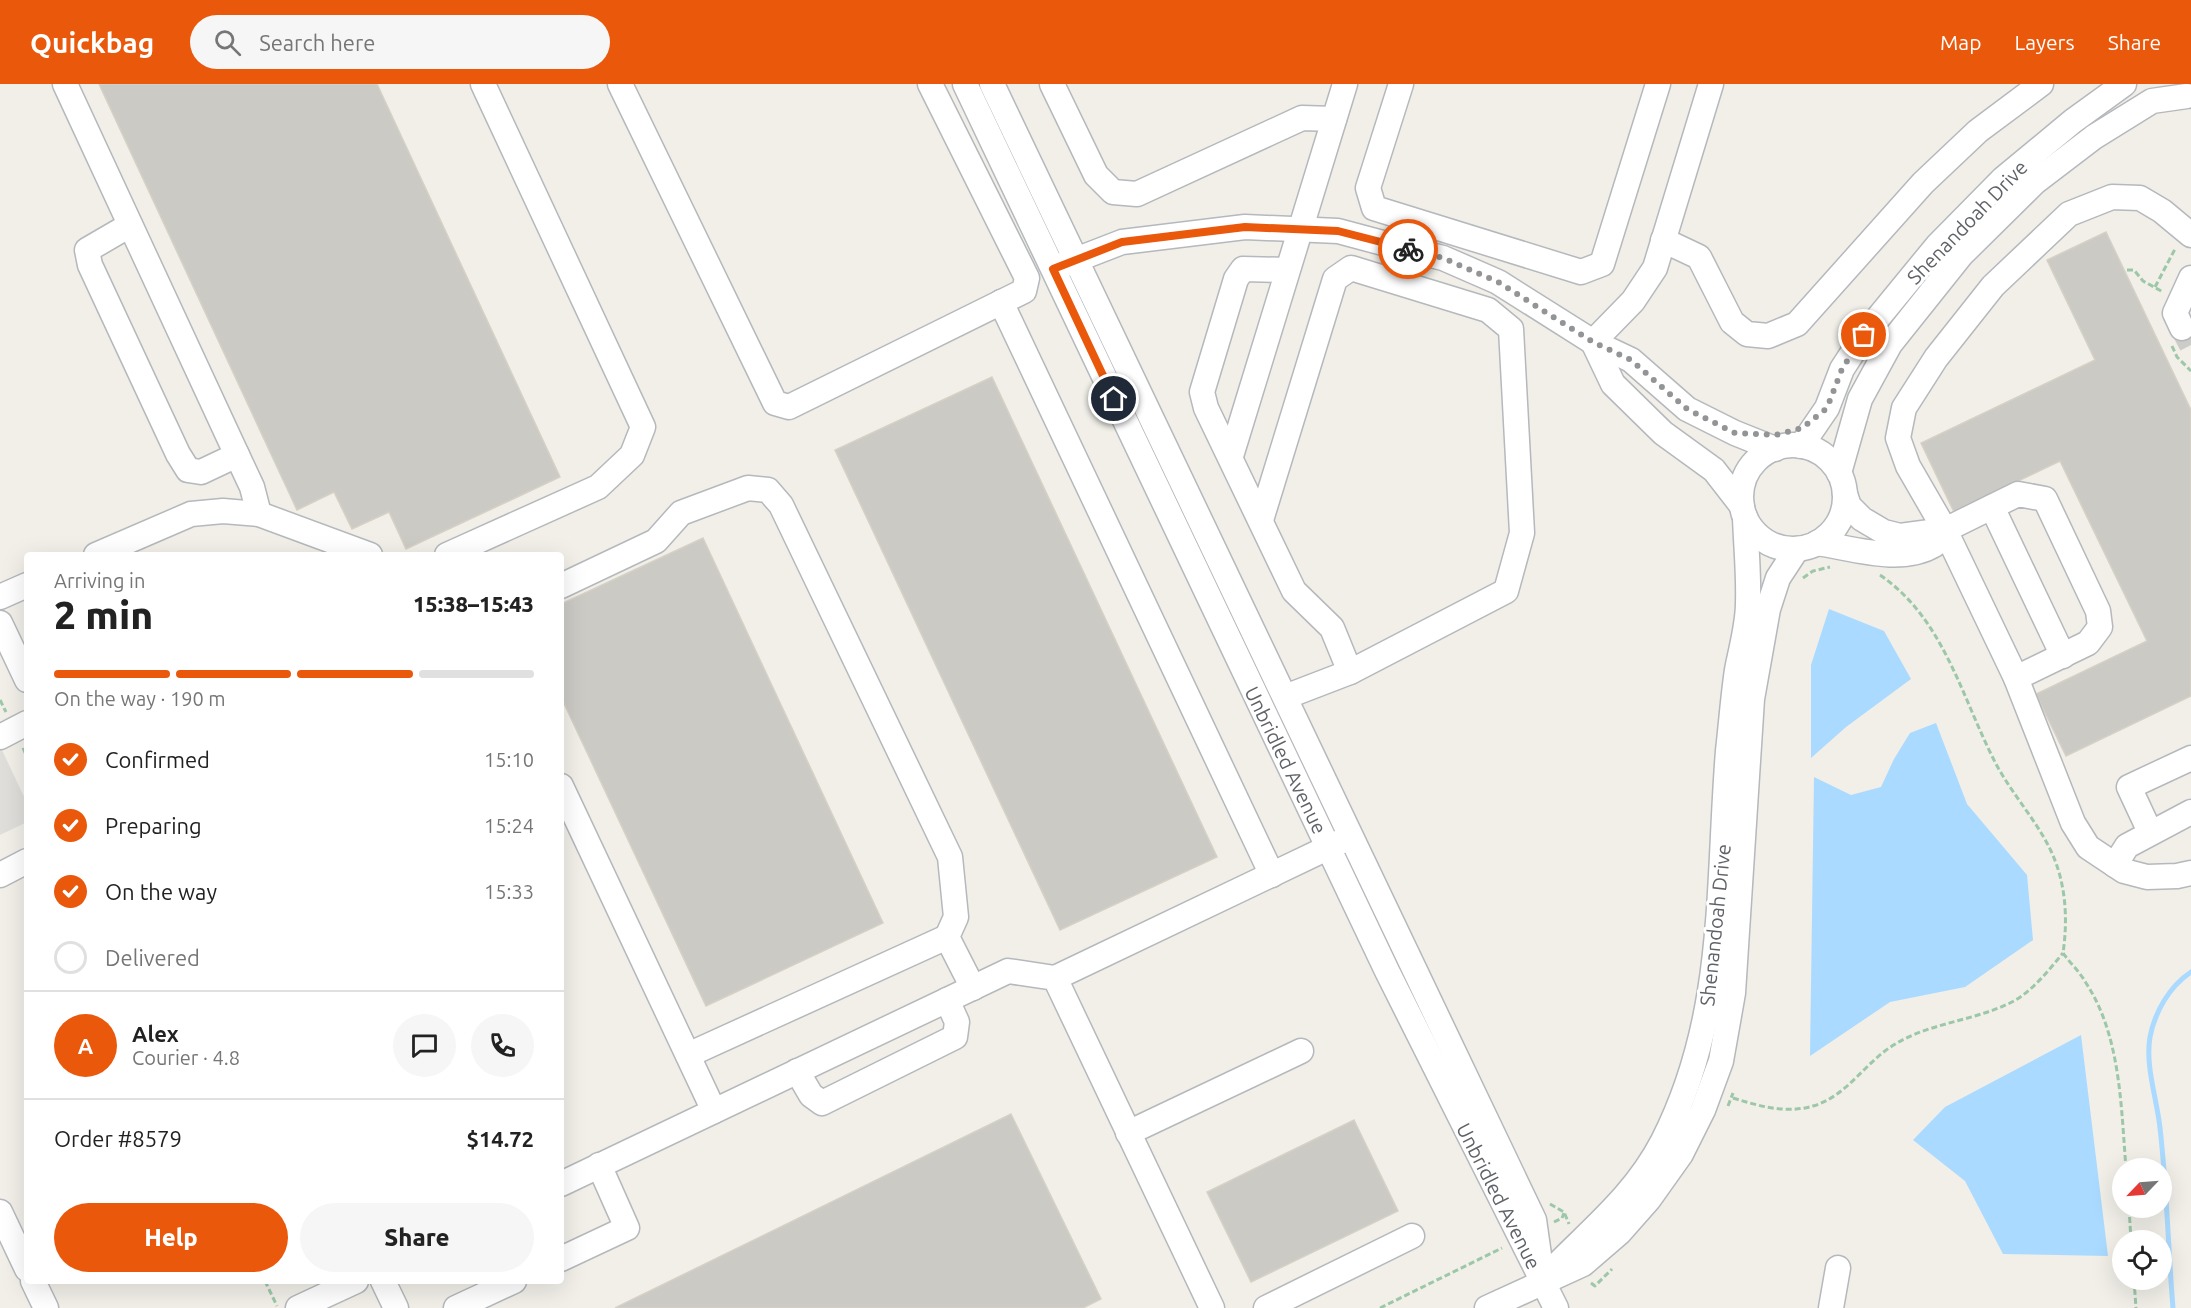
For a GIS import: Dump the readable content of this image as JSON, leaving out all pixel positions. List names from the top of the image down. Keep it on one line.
{"streets":{"street":["Shenandoah Drive","Unbridled Avenue"]},"crossings":[["Shenandoah Drive","Unbridled Avenue"]],"north":"bottom left","page":{"header":"Quickbag","search":"Search here","nav":["Map","Layers","Share"],"heading":["2 min","Arriving in","15:38–15:43"],"panel":["Alex","Courier · 4.8","Order #8579","$14.72"],"bar":"On the way · 190 m","list":[["Confirmed","15:10"],["Preparing","15:24"],["On the way","15:33"],"Delivered"],"round":"A","buttons":["Help","Share"]}}
